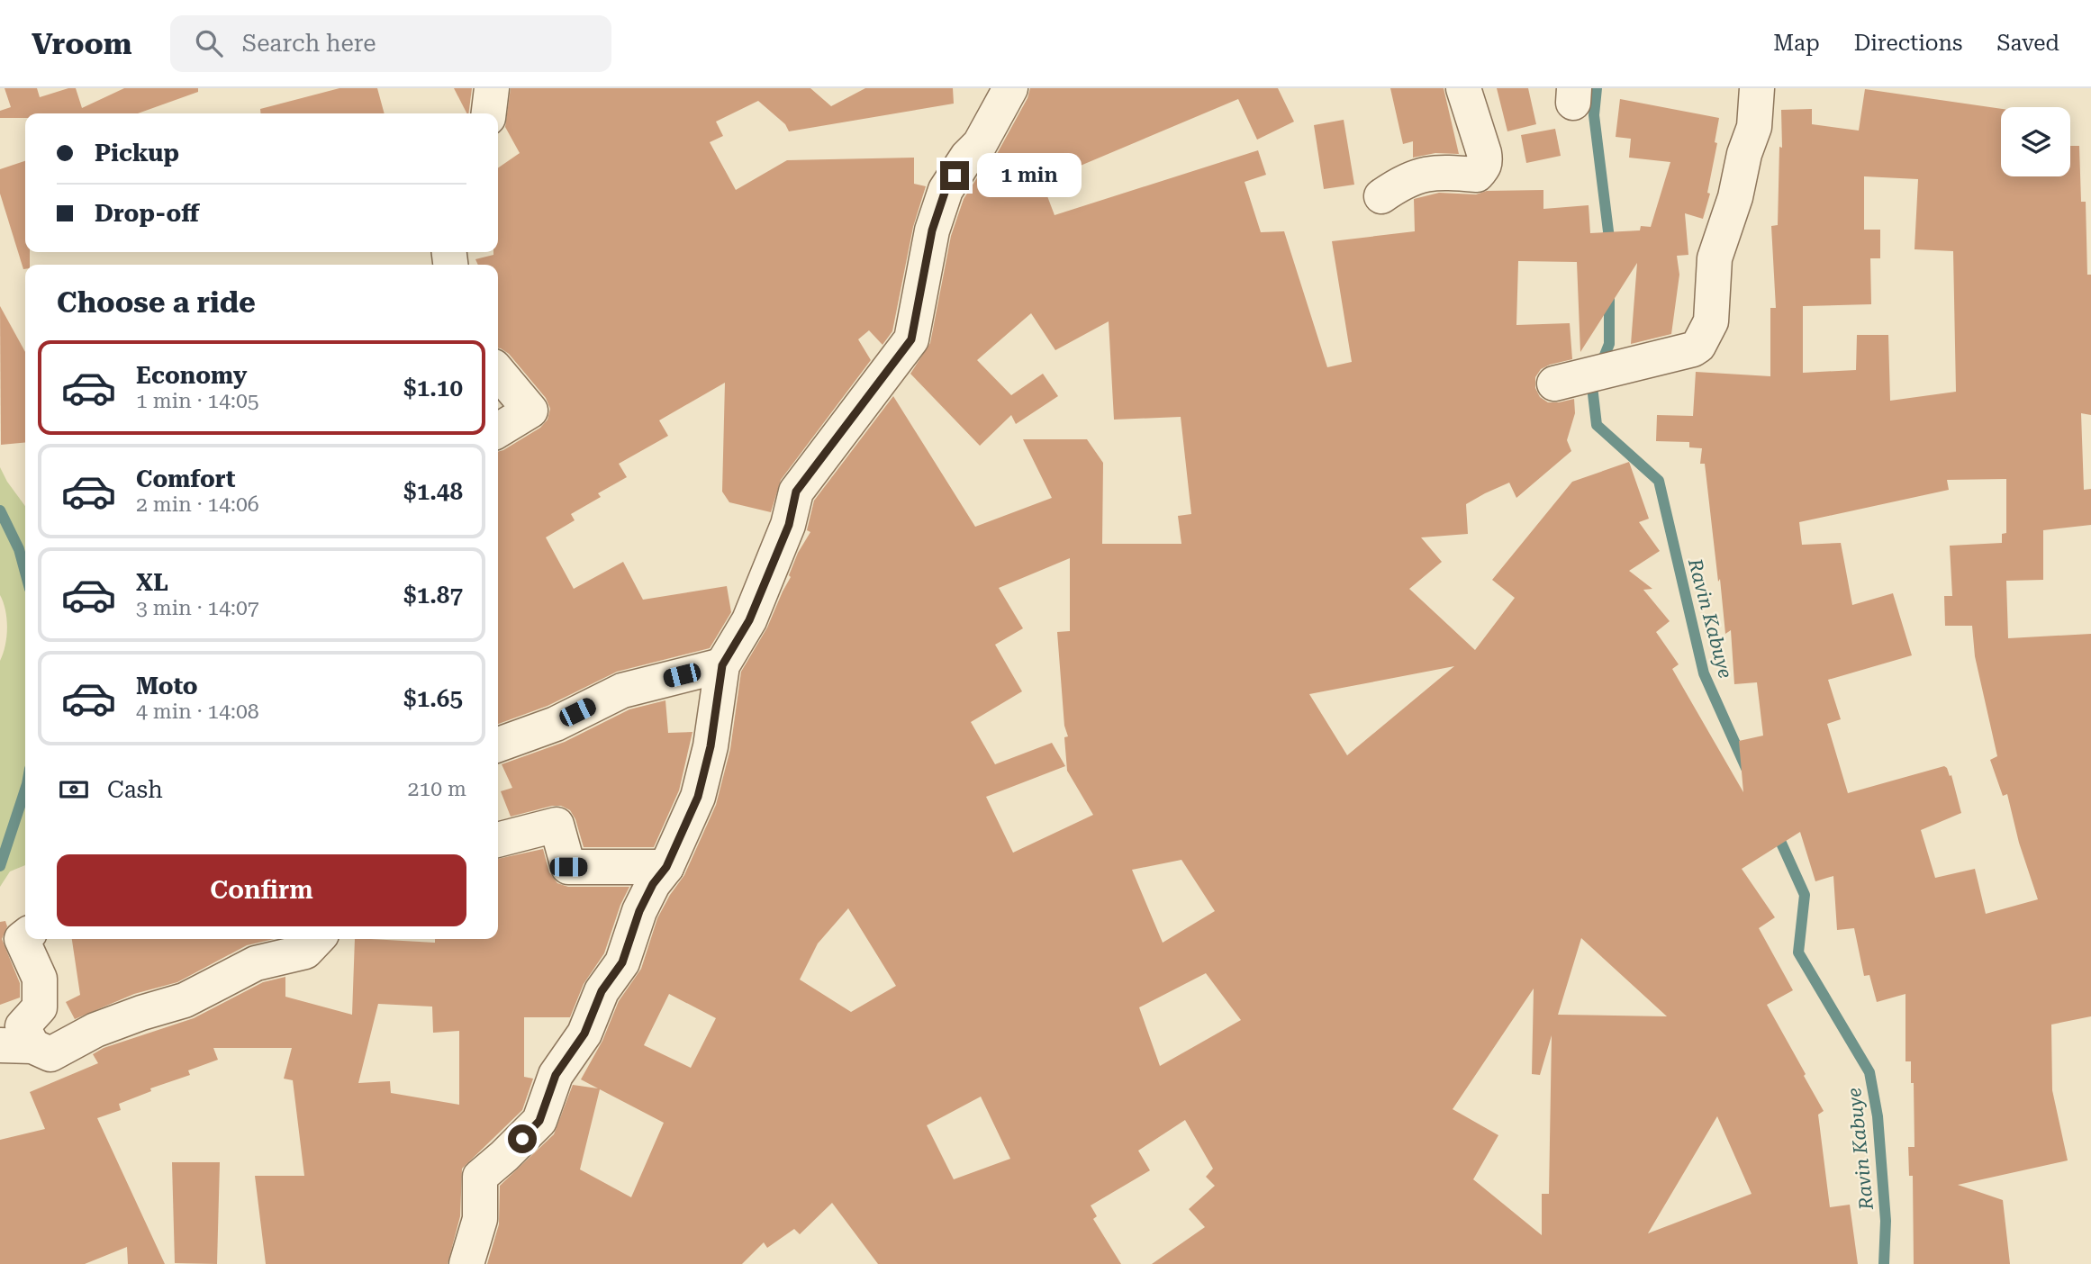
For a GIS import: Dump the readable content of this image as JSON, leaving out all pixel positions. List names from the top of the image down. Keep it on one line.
{"water":["Ravin Kabuye"],"page":{"header":"Vroom","search":"Search here","nav":["Map","Directions","Saved"],"banner":["Pickup","Drop-off"],"bubble":"1 min","heading":"Choose a ride","list":[{"name":"Economy","note":"1 min · 14:05","value":"$1.10"},{"name":"Comfort","note":"2 min · 14:06","value":"$1.48"},{"name":"XL","note":"3 min · 14:07","value":"$1.87"},{"name":"Moto","note":"4 min · 14:08","value":"$1.65"}],"pay":["Cash","210 m"],"buttons":"Confirm"}}
